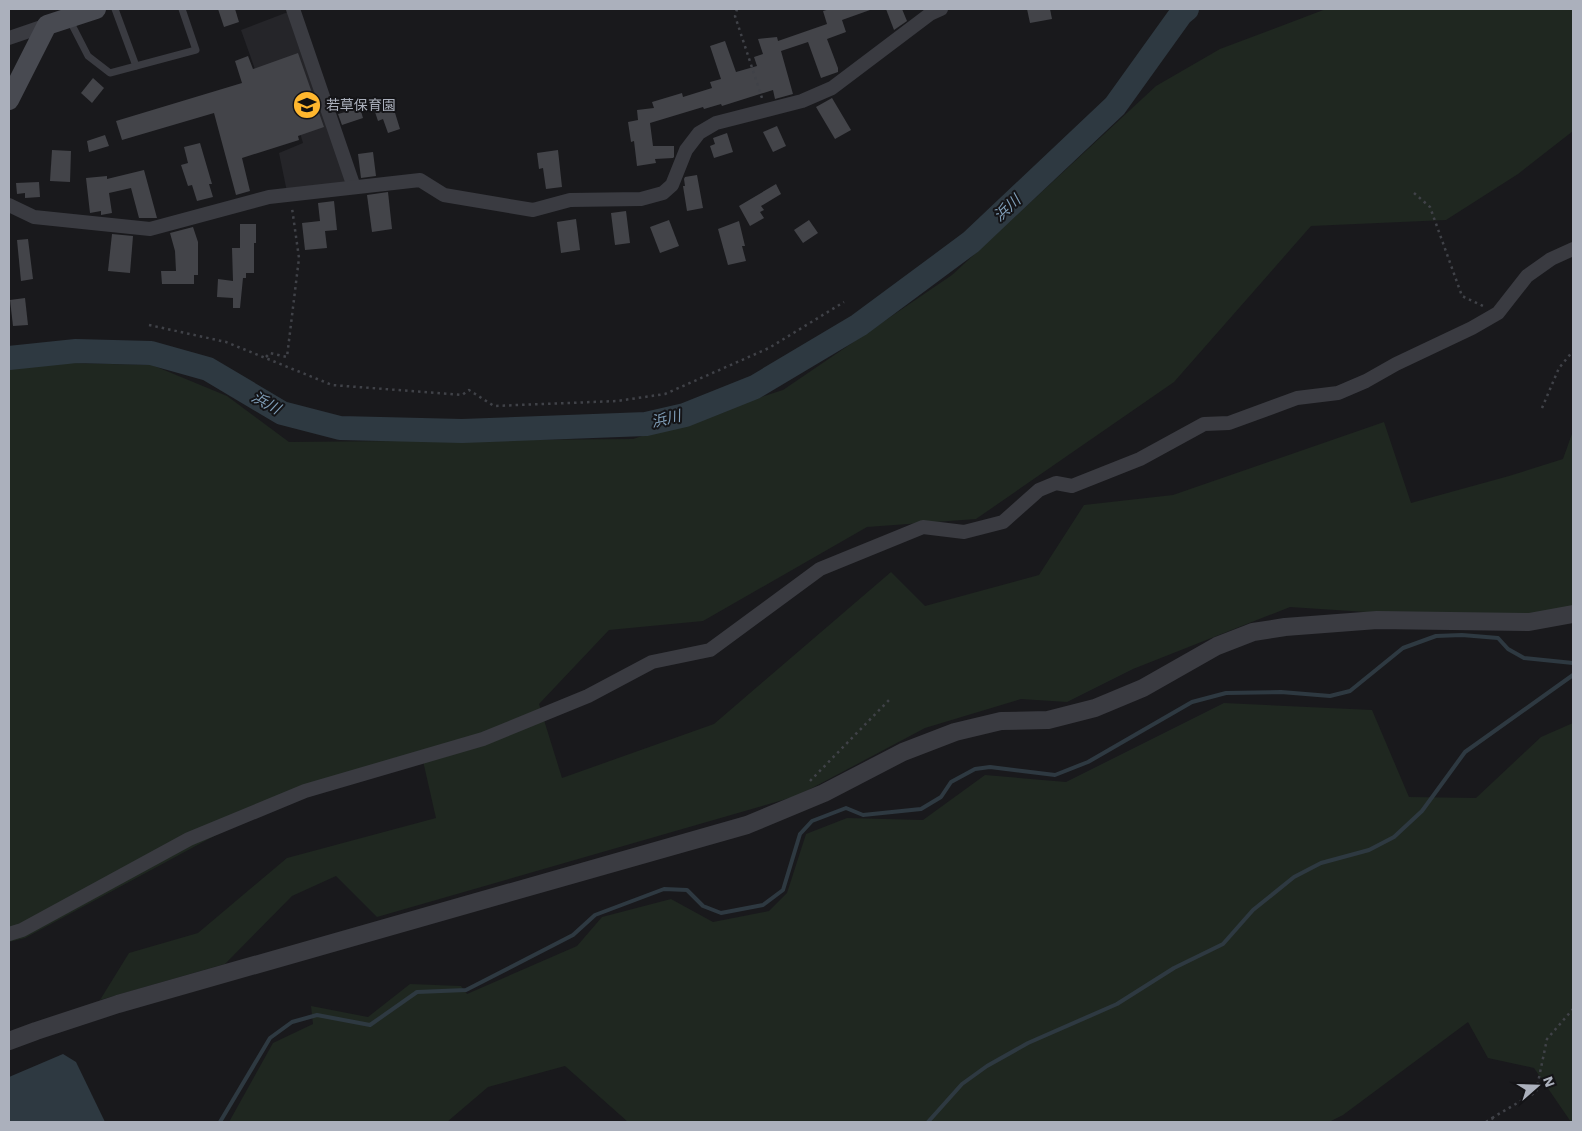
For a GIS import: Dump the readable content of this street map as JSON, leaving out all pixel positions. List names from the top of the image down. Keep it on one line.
{"water":["浜川"],"places":{"school or university":["若草保育園"]},"north":"right"}
